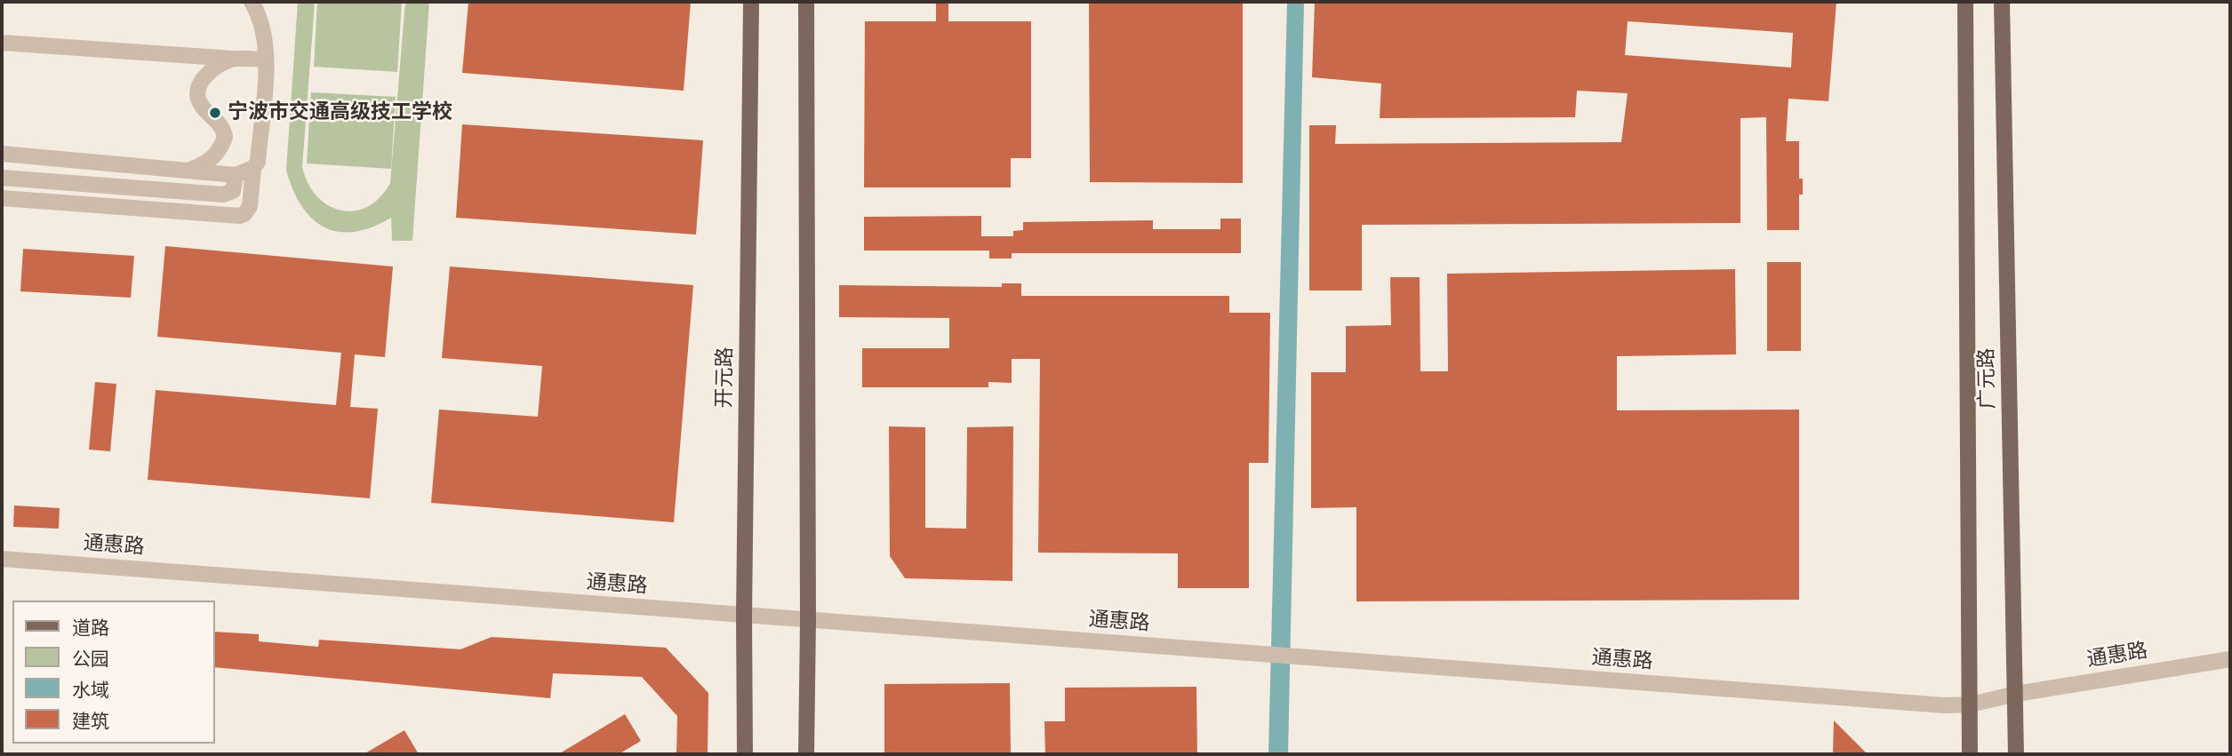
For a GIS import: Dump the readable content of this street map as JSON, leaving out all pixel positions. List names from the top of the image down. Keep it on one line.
{"streets":{"main road":["开元路","广元路"],"street":["通惠路"]},"crossings":[["开元路","通惠路"],["广元路","通惠路"]],"places":["宁波市交通高级技工学校"],"legend":["道路","公园","水域","建筑"]}
